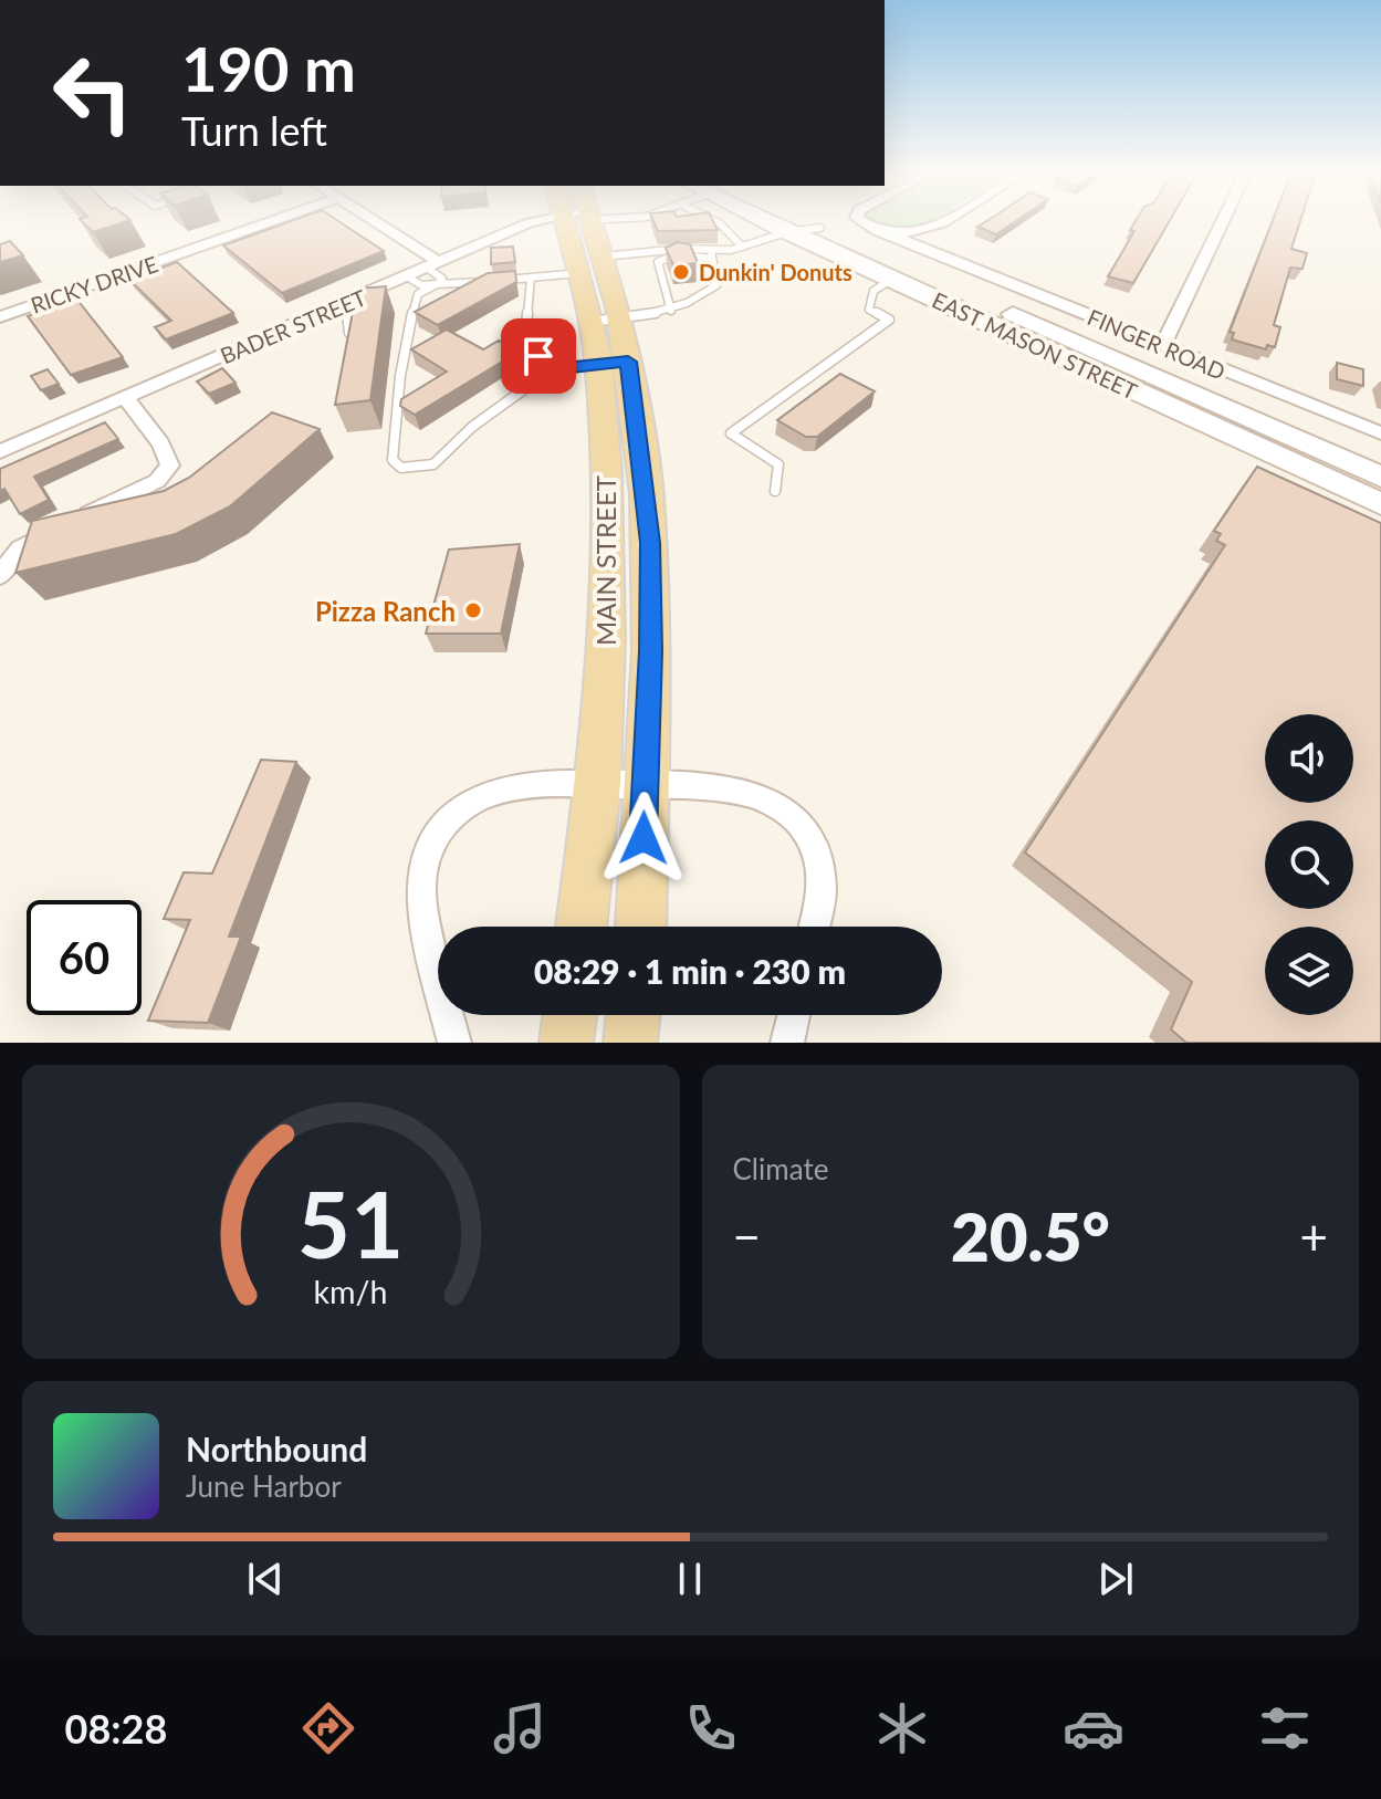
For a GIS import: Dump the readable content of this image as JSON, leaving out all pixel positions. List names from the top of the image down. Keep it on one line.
{"streets":{"main road":["EAST MASON STREET","MAIN STREET"],"street":["RICKY DRIVE","BADER STREET","FINGER ROAD"]},"places":["Dunkin' Donuts","Pizza Ranch"],"page":{"turn":["190 m","Turn left"],"limit":"60","trip":"08:29 · 1 min · 230 m","tile":"Climate","heat":["−","20.5°","+"],"song":["Northbound","June Harbor"],"tabs":"08:28","gauge":["51","km/h"]}}
